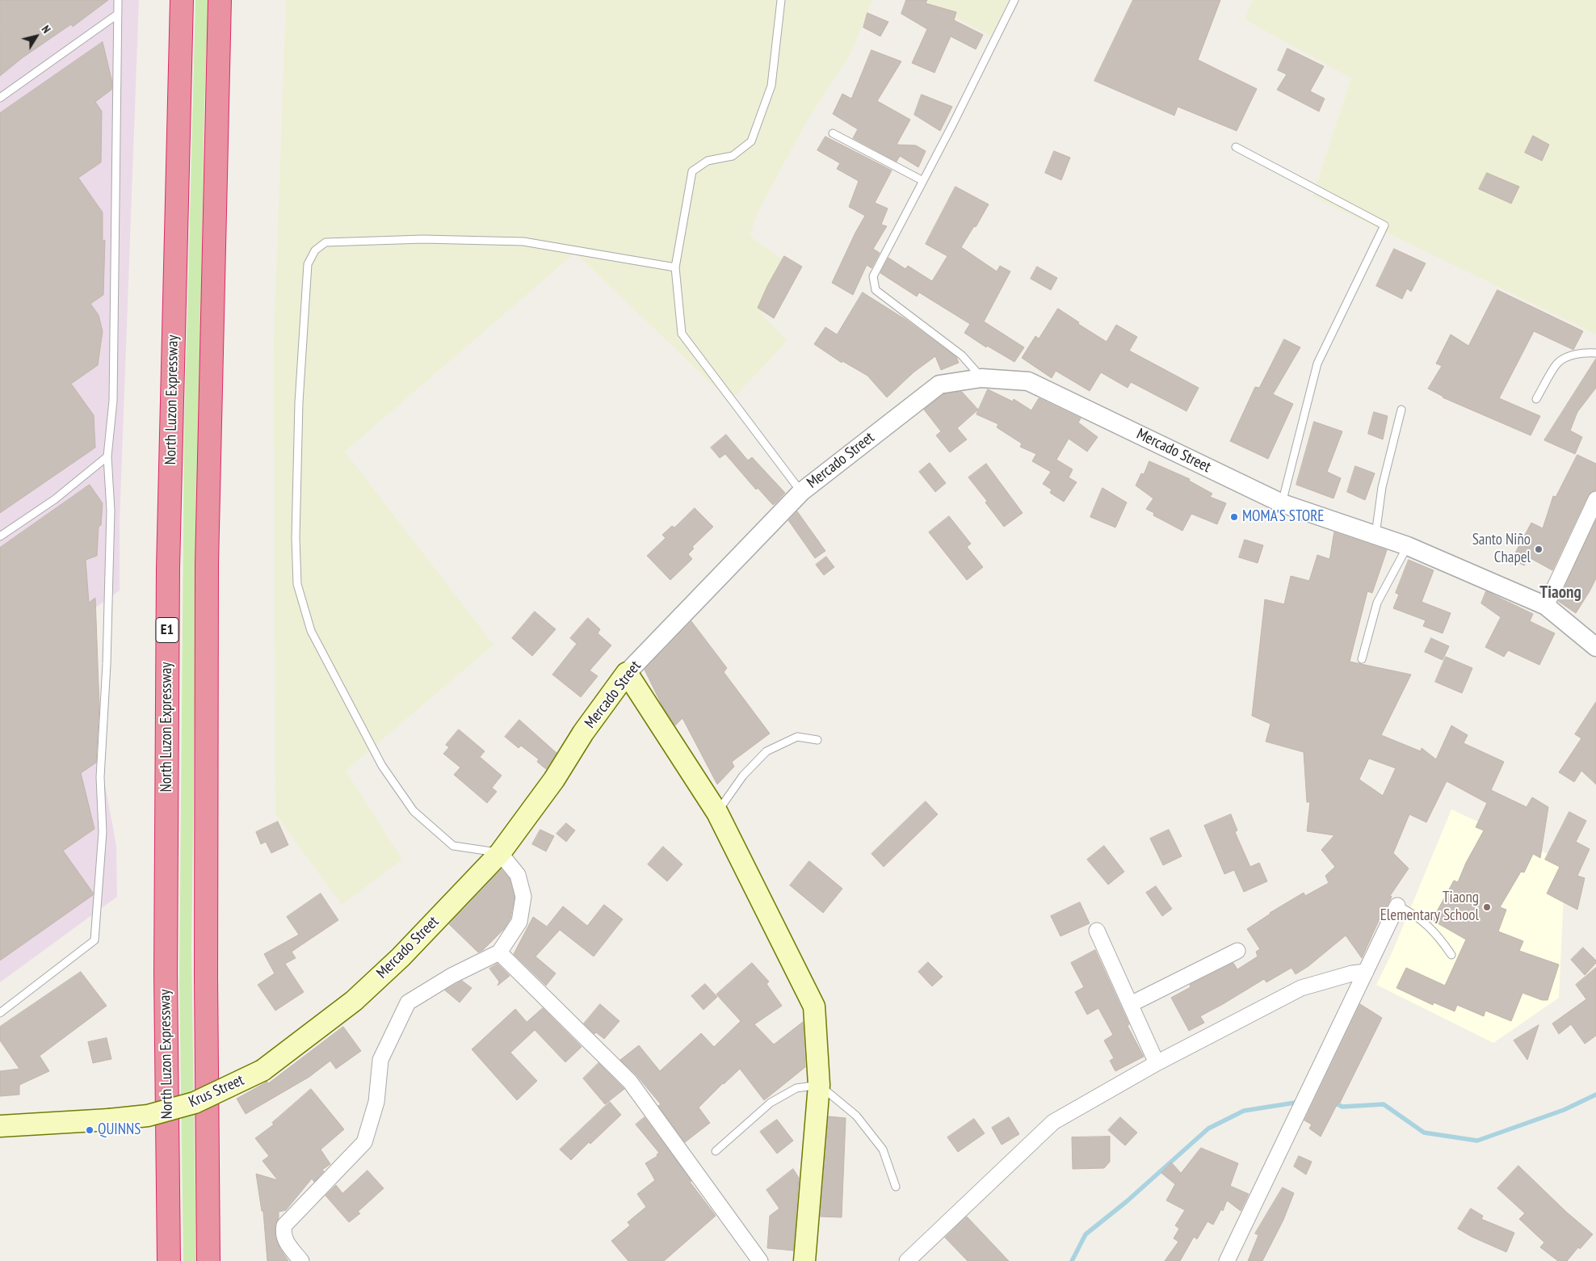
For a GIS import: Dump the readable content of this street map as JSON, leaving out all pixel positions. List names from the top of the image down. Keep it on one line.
{"streets":{"highway":["North Luzon Expressway","E1"],"main road":["Mercado Street","Krus Street"]},"crossings":[["Mercado Street","Krus Street"]],"districts":["Tiaong"],"places":["MOMA'S STORE","Santo Niño Chapel","Tiaong Elementary School","QUINNS"],"north":"top right"}
